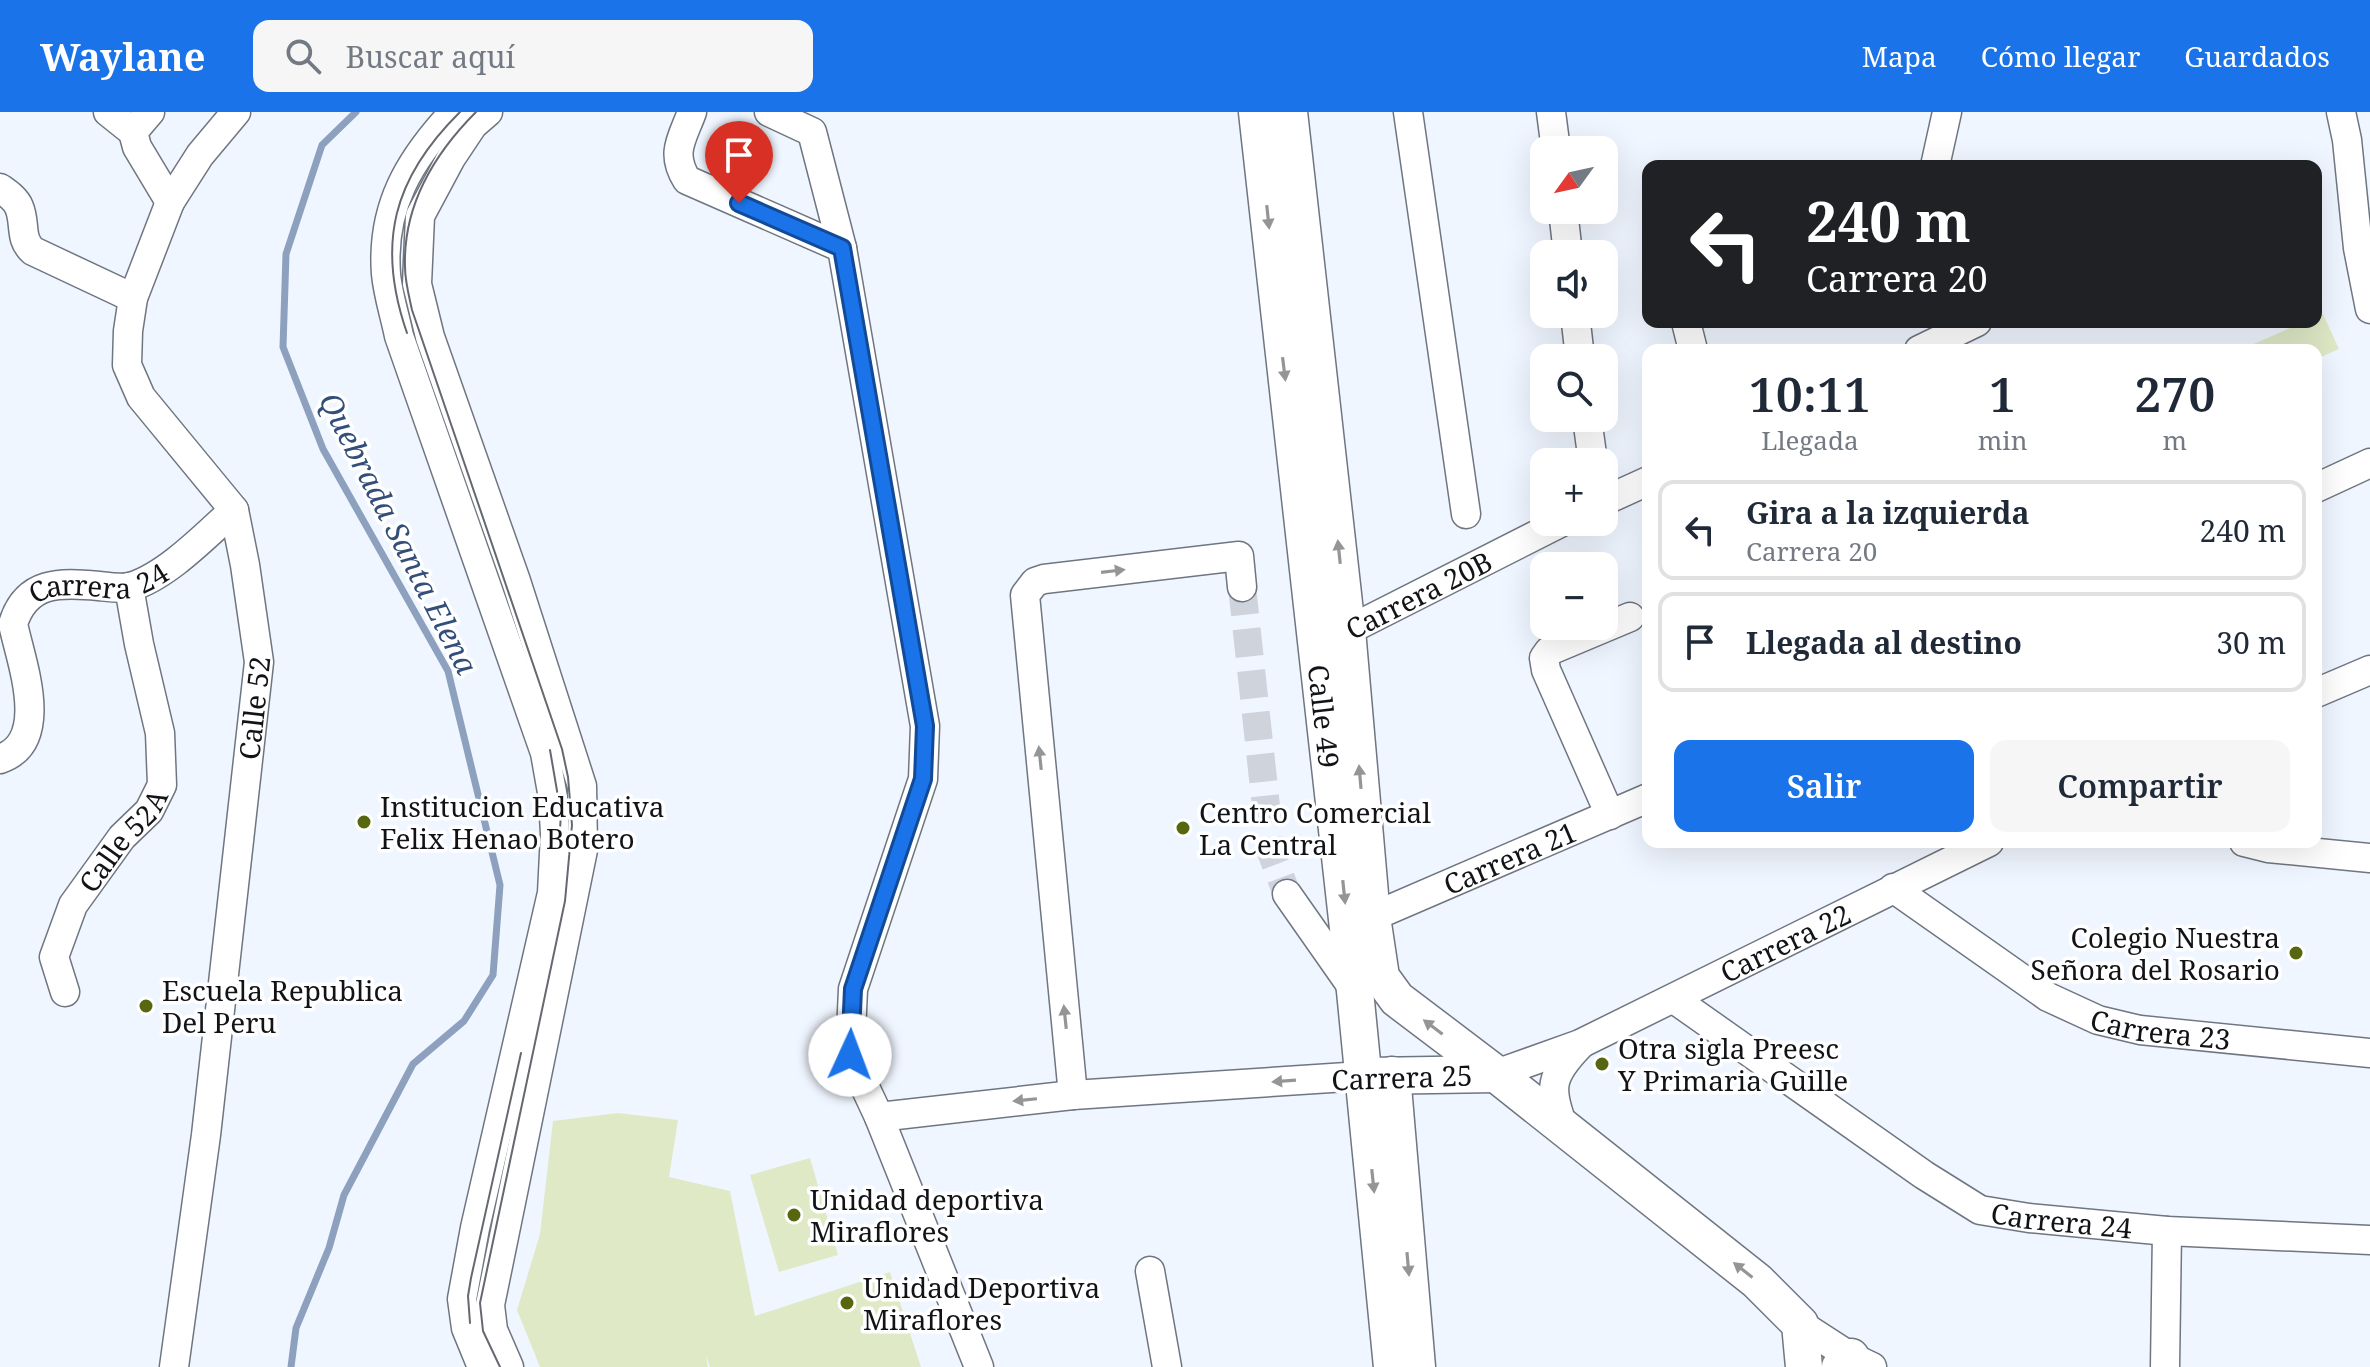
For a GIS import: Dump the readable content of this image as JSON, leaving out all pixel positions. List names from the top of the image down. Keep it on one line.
{"streets":{"main road":["Calle 49","Carrera 25"],"street":["Carrera 24","Carrera 20B","Calle 52","Calle 52A","Carrera 21","Carrera 22","Carrera 23"]},"crossings":[["Carrera 24","Calle 52"],["Carrera 24","Calle 52A"],["Carrera 24","Carrera 22"],["Carrera 20B","Calle 49"],["Calle 49","Carrera 21"],["Calle 49","Carrera 25"],["Carrera 22","Carrera 23"],["Carrera 22","Carrera 25"]],"one_way":["Carrera 25"],"water":["Quebrada Santa Elena"],"places":["Institucion Educativa Felix Henao Botero","Centro Comercial La Central","Colegio Nuestra Señora del Rosario","Escuela Republica Del Peru","Otra sigla Preesc Y Primaria Guille","Unidad deportiva Miraflores","Unidad Deportiva Miraflores"],"north":"bottom left","page":{"header":"Waylane","search":"Buscar aquí","nav":["Mapa","Cómo llegar","Guardados"],"map_buttons":["+","−"],"turn":["240 m","Carrera 20"],"eta":["10:11","Llegada","1","min","270","m"],"list":[{"name":"Gira a la izquierda","note":"Carrera 20","value":"240 m"},{"name":"Llegada al destino","value":"30 m"}],"buttons":["Salir","Compartir"]}}
